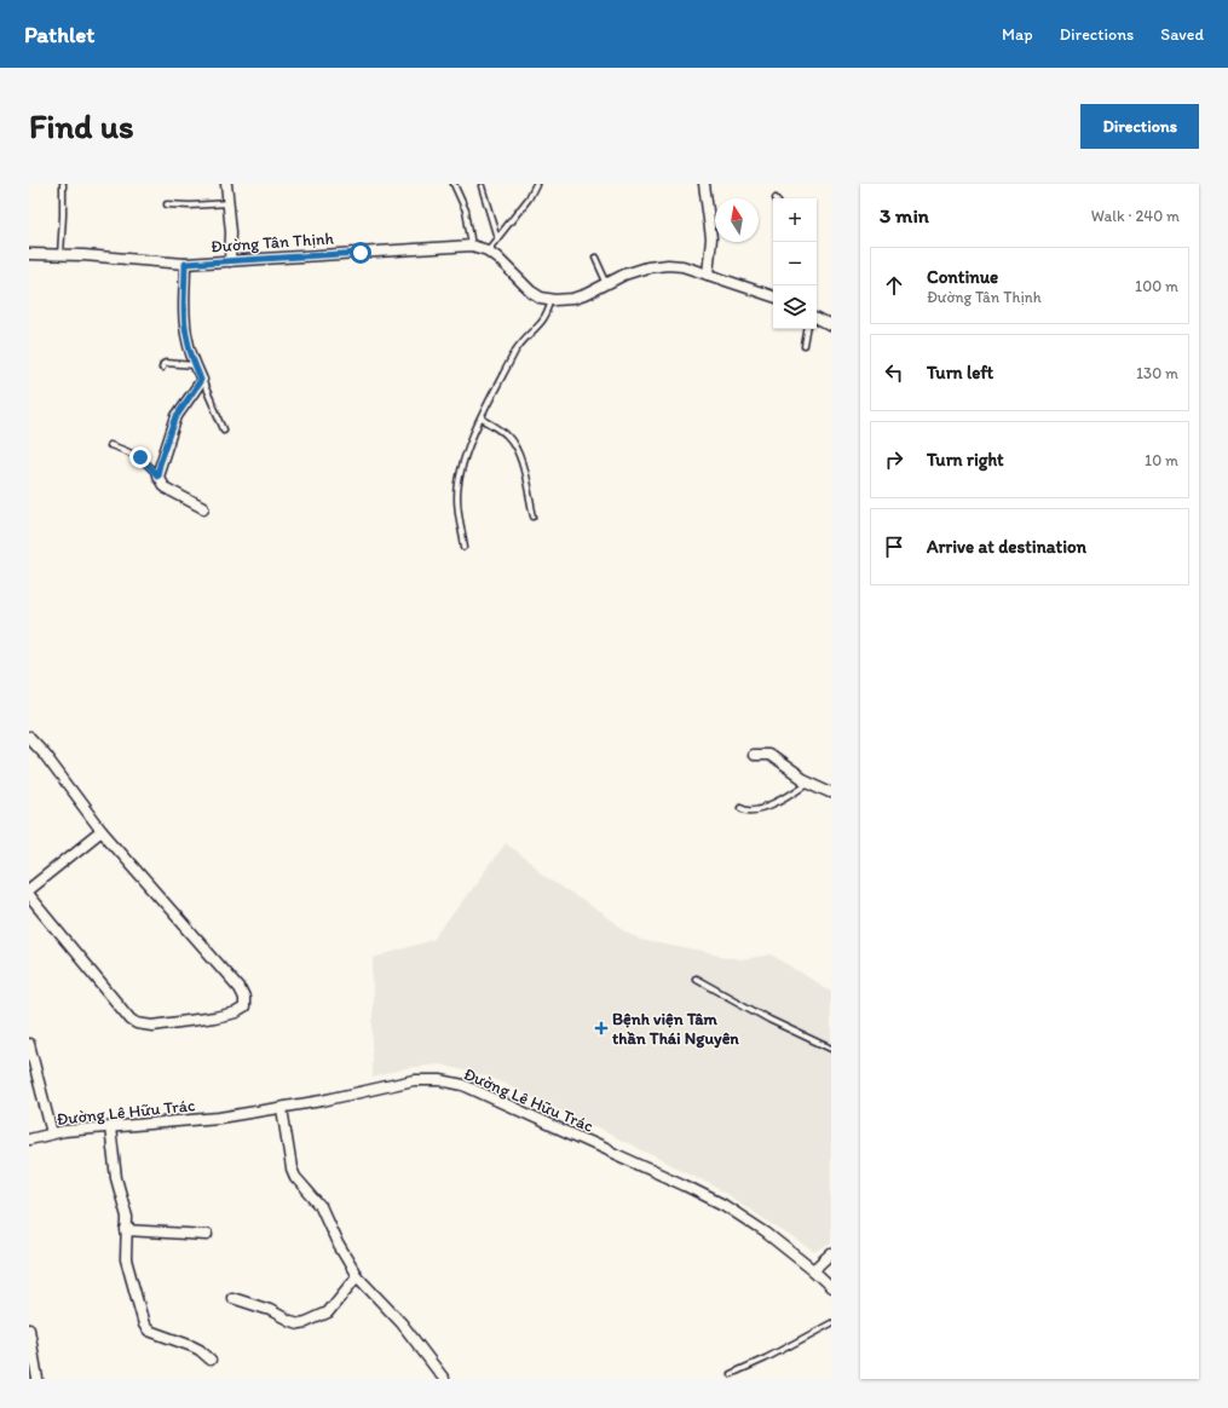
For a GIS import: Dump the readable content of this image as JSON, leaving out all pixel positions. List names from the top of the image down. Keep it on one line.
{"streets":{"street":["Đường Tân Thịnh","Đường Lê Hữu Trác"]},"places":{"health":["Bệnh viện Tâm thần Thái Nguyên"]},"north":"top","page":{"header":"Pathlet","nav":["Map","Directions","Saved"],"buttons":"Directions","title":"Find us","heading":["3 min","Walk · 240 m"],"map_buttons":["+","−"],"list":[["Continue","Đường Tân Thịnh","100 m"],["Turn left","130 m"],["Turn right","10 m"],"Arrive at destination"]}}
